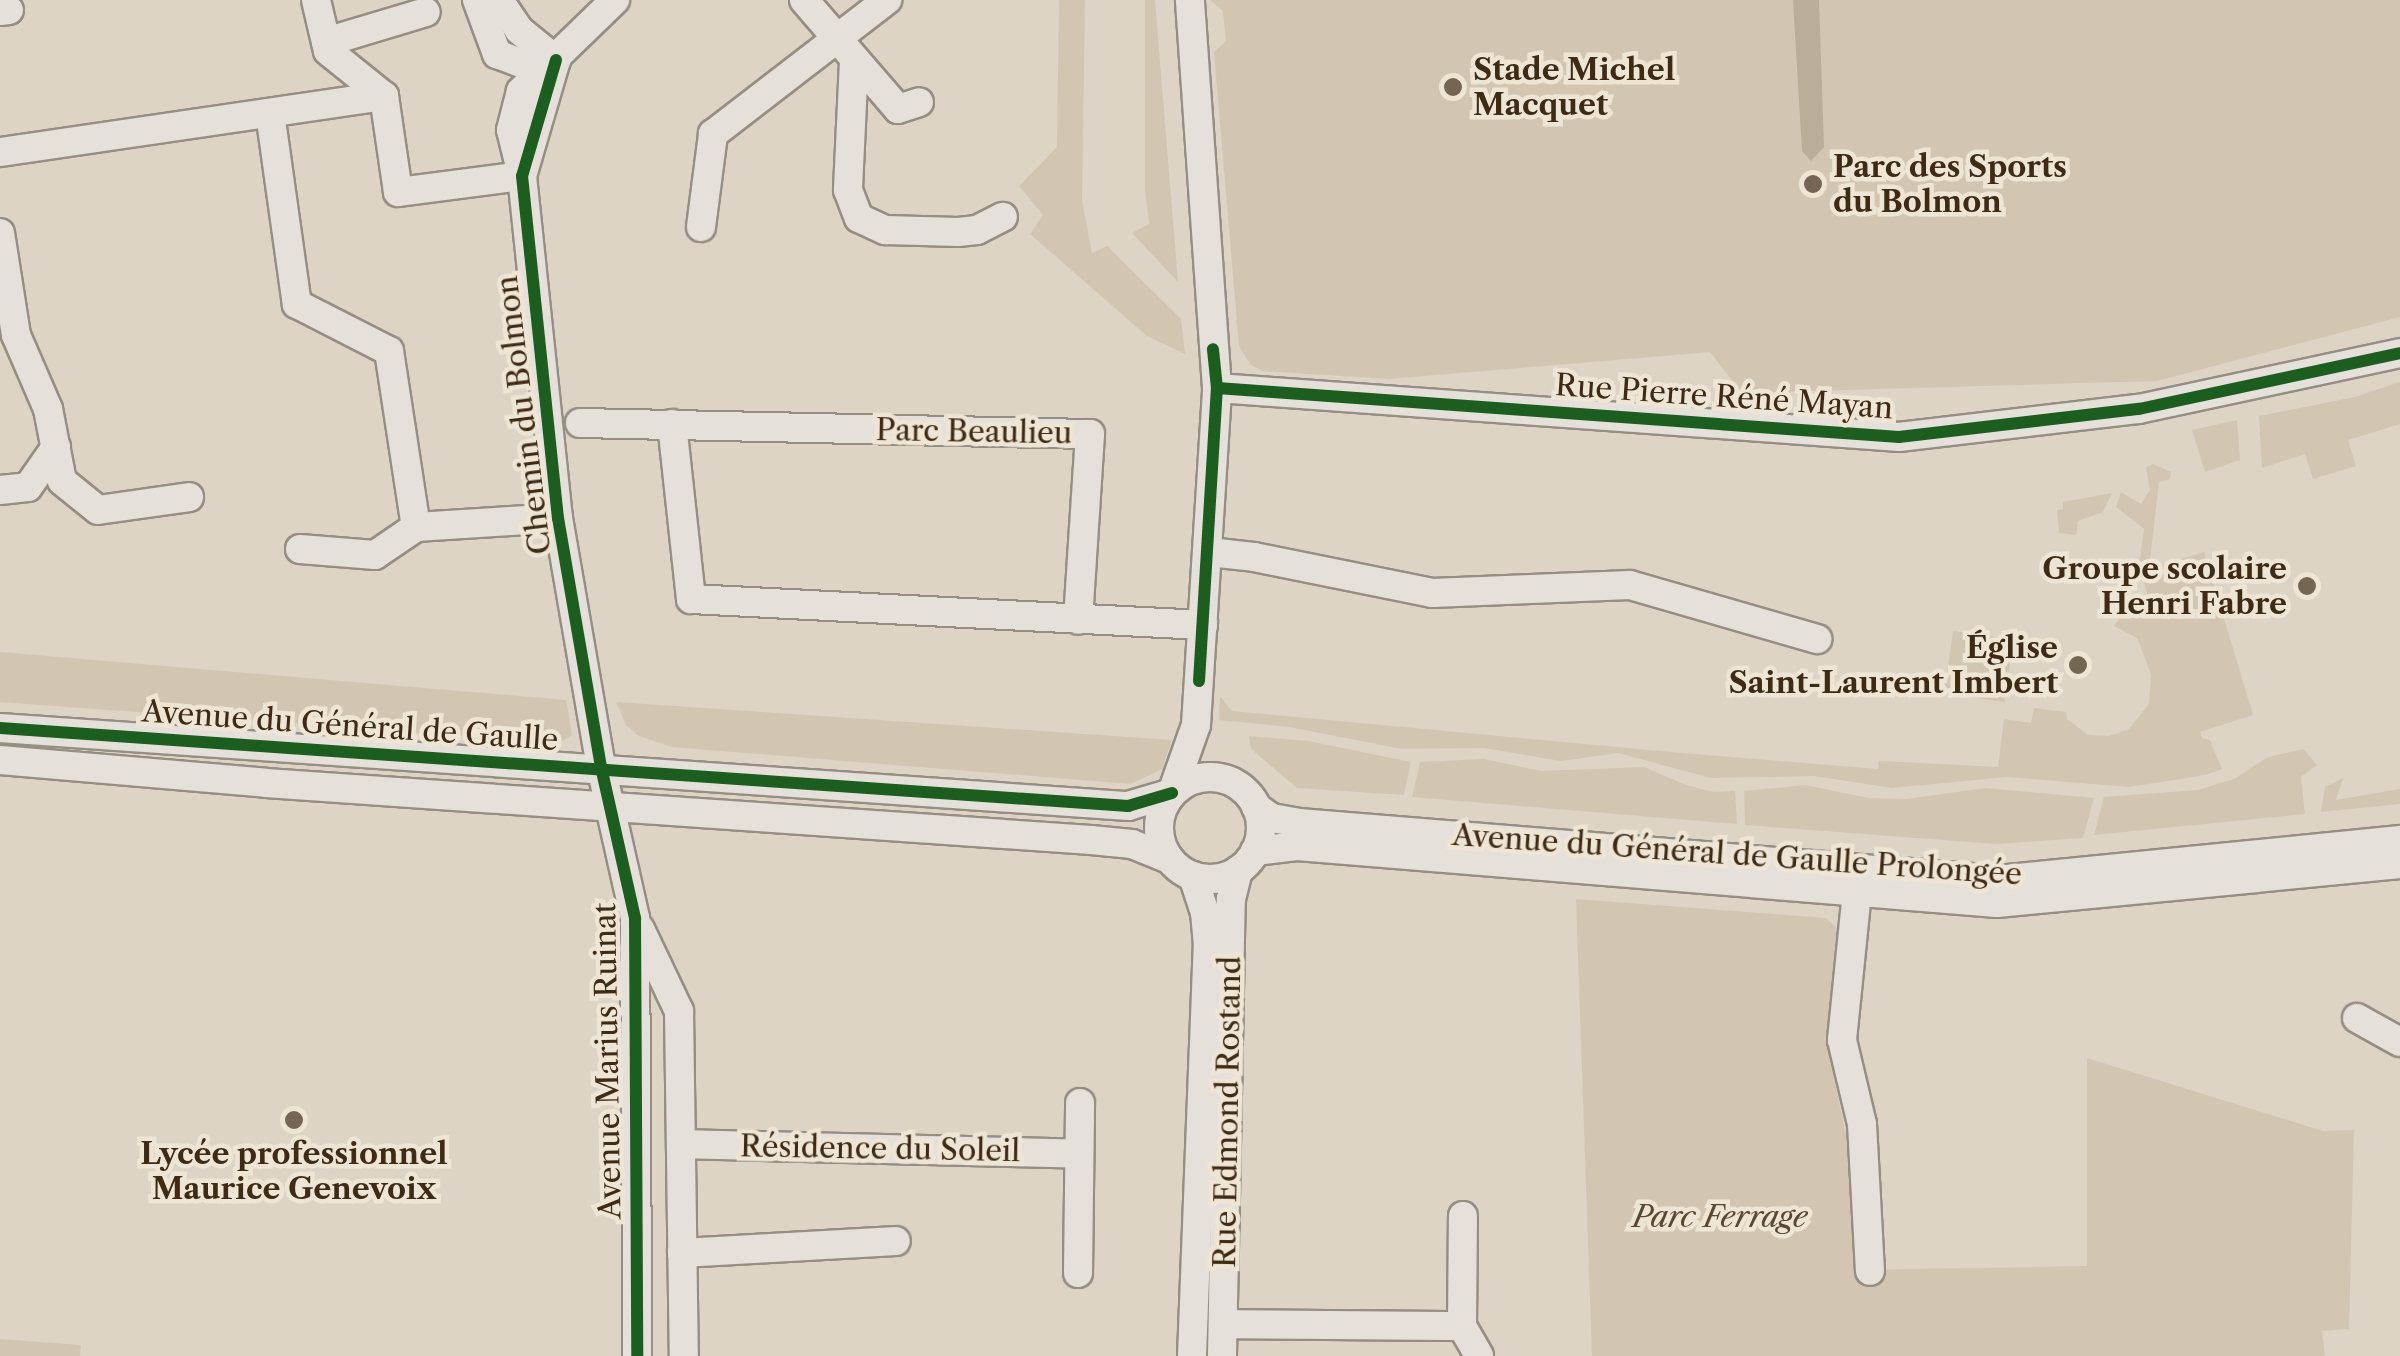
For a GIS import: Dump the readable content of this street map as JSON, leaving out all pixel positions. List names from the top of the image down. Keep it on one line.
{"streets":{"street":["Rue Pierre Réné Mayan","Chemin du Bolmon","Parc Beaulieu","Avenue du Général de Gaulle","Avenue du Général de Gaulle Prolongée","Avenue Marius Ruinat","Rue Edmond Rostand","Résidence du Soleil"]},"crossings":[["Chemin du Bolmon","Avenue du Général de Gaulle"],["Chemin du Bolmon","Avenue Marius Ruinat"],["Avenue du Général de Gaulle","Avenue du Général de Gaulle Prolongée"],["Avenue du Général de Gaulle","Avenue Marius Ruinat"],["Avenue du Général de Gaulle","Rue Edmond Rostand"],["Avenue du Général de Gaulle Prolongée","Rue Edmond Rostand"],["Avenue Marius Ruinat","Résidence du Soleil"]],"parks":["Parc Ferrage"],"places":["Stade Michel Macquet","Parc des Sports du Bolmon","Groupe scolaire Henri Fabre","Église Saint-Laurent Imbert","Lycée professionnel Maurice Genevoix"]}
